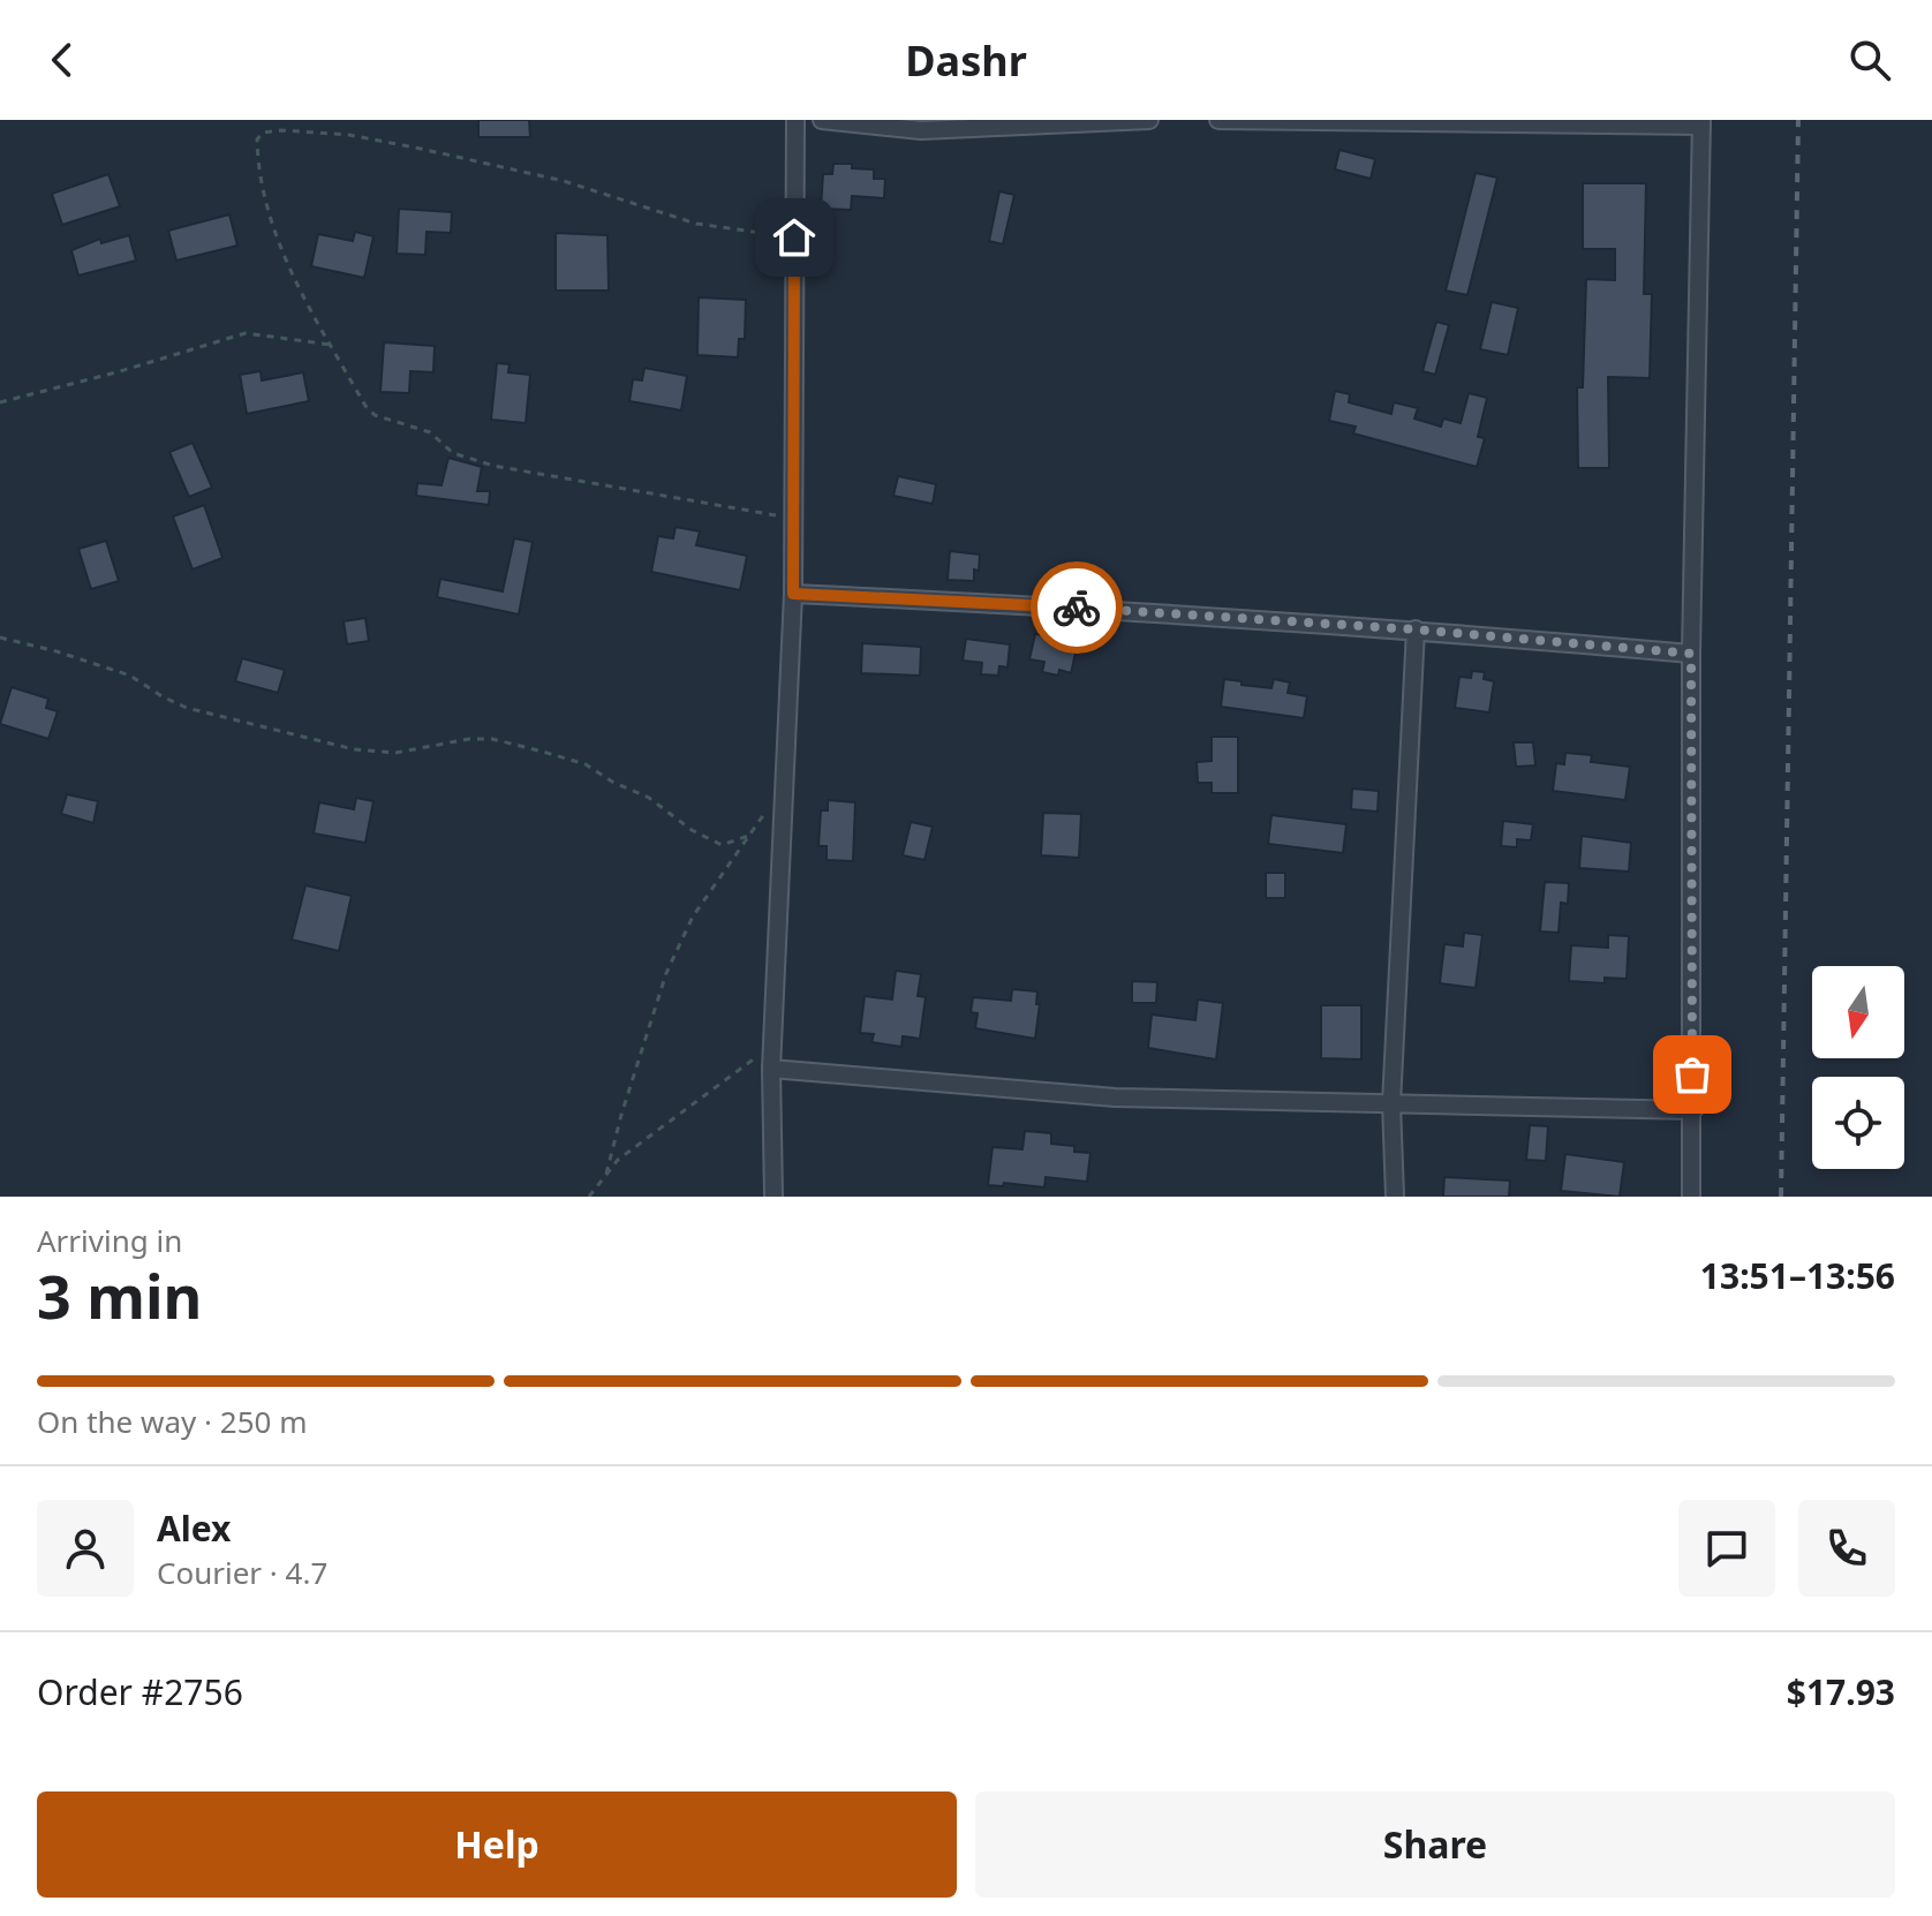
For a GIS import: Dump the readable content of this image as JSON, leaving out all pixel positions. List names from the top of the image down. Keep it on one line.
{"north":"bottom","page":{"header":"Dashr","heading":["3 min","Arriving in","13:51–13:56"],"panel":["Alex","Courier · 4.7","Order #2756","$17.93"],"bar":"On the way · 250 m","buttons":["Help","Share"]}}
